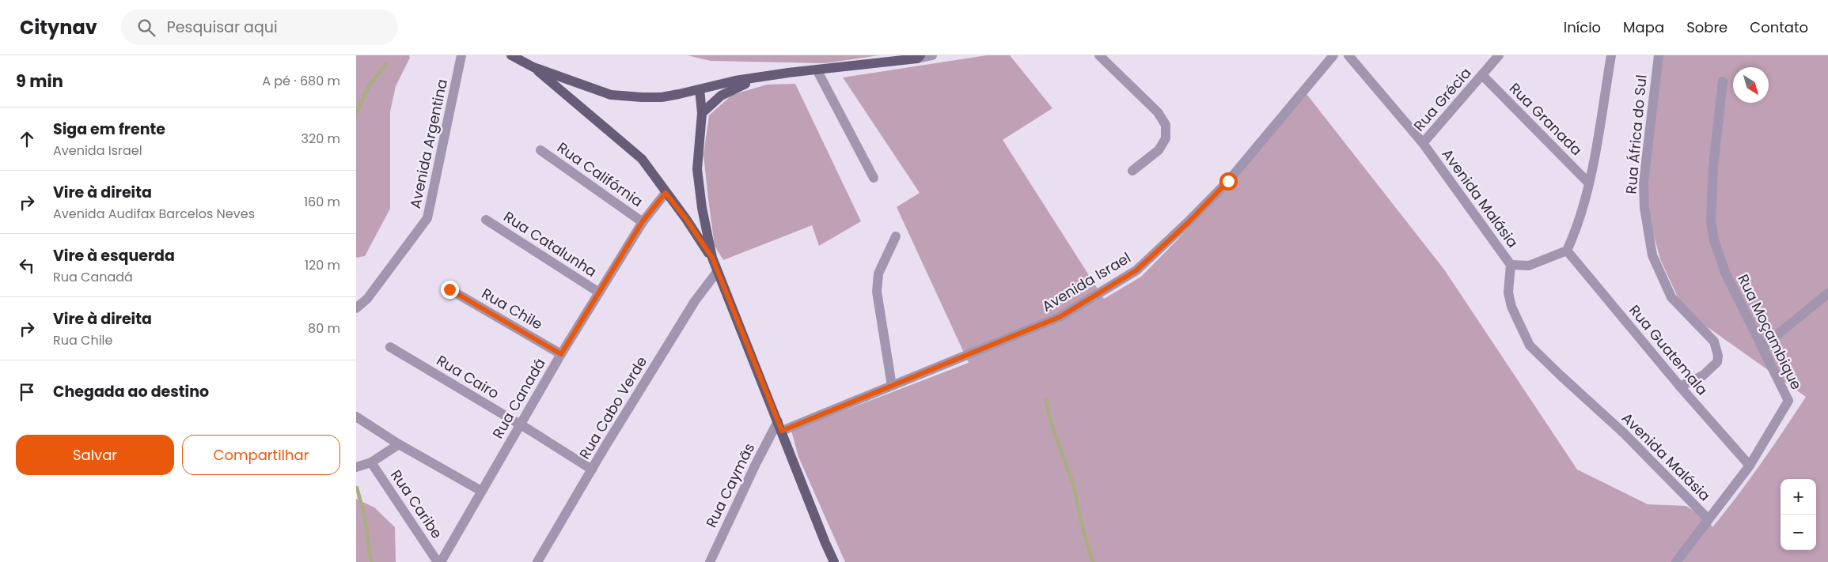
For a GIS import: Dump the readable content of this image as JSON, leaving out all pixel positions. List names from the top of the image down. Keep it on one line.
{"streets":{"street":["Rua Grécia","Rua Granada","Rua África do Sul","Avenida Argentina","Rua Califórnia","Avenida Malásia","Rua Catalunha","Avenida Israel","Rua Chile","Rua Moçambique","Rua Guatemala","Rua Cairo","Rua Canadá","Rua Cabo Verde","Rua Caymãs","Rua Caribe"]},"crossings":[["Rua Grécia","Rua Granada"],["Rua Grécia","Avenida Malásia"],["Rua África do Sul","Rua Guatemala"],["Rua Califórnia","Rua Canadá"],["Avenida Malásia","Rua Moçambique"],["Rua Catalunha","Rua Canadá"],["Avenida Israel","Rua Caymãs"],["Rua Chile","Rua Canadá"],["Rua Moçambique","Rua Guatemala"],["Rua Cairo","Rua Canadá"],["Rua Cairo","Rua Cabo Verde"],["Rua Canadá","Rua Caribe"]],"north":"bottom right","page":{"header":"Citynav","search":"Pesquisar aqui","nav":["Início","Mapa","Sobre","Contato"],"heading":["9 min","A pé · 680 m"],"list":[["Siga em frente","Avenida Israel","320 m"],["Vire à direita","Avenida Audifax Barcelos Neves","160 m"],["Vire à esquerda","Rua Canadá","120 m"],["Vire à direita","Rua Chile","80 m"],"Chegada ao destino"],"buttons":["Salvar","Compartilhar"],"map_buttons":["+","−"]}}
